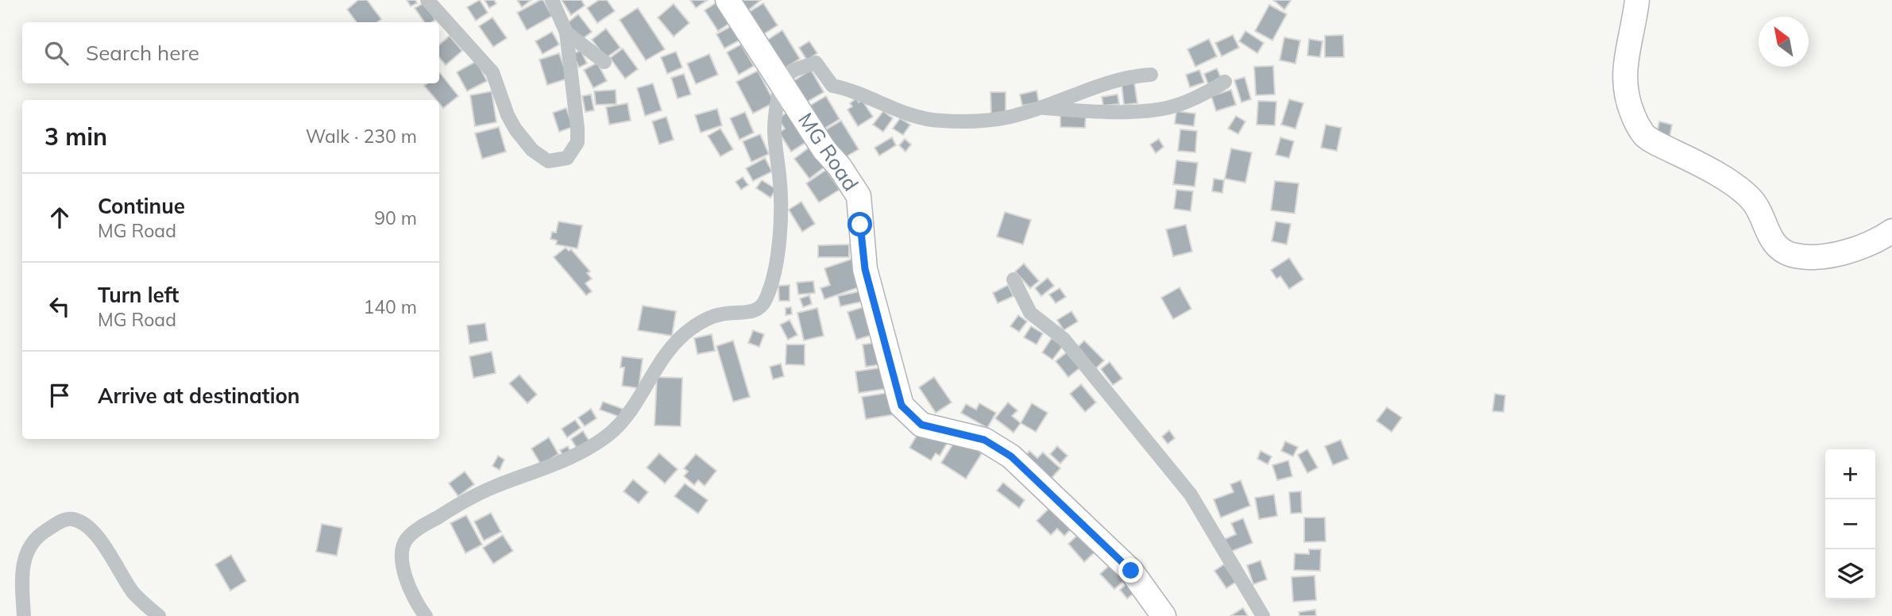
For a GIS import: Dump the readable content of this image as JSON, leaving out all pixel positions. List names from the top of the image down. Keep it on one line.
{"streets":{"main road":["MG Road"]},"north":"top left","page":{"search":"Search here","heading":["3 min","Walk · 230 m"],"list":[["Continue","MG Road","90 m"],["Turn left","MG Road","140 m"],"Arrive at destination"],"map_buttons":["+","−"]}}
